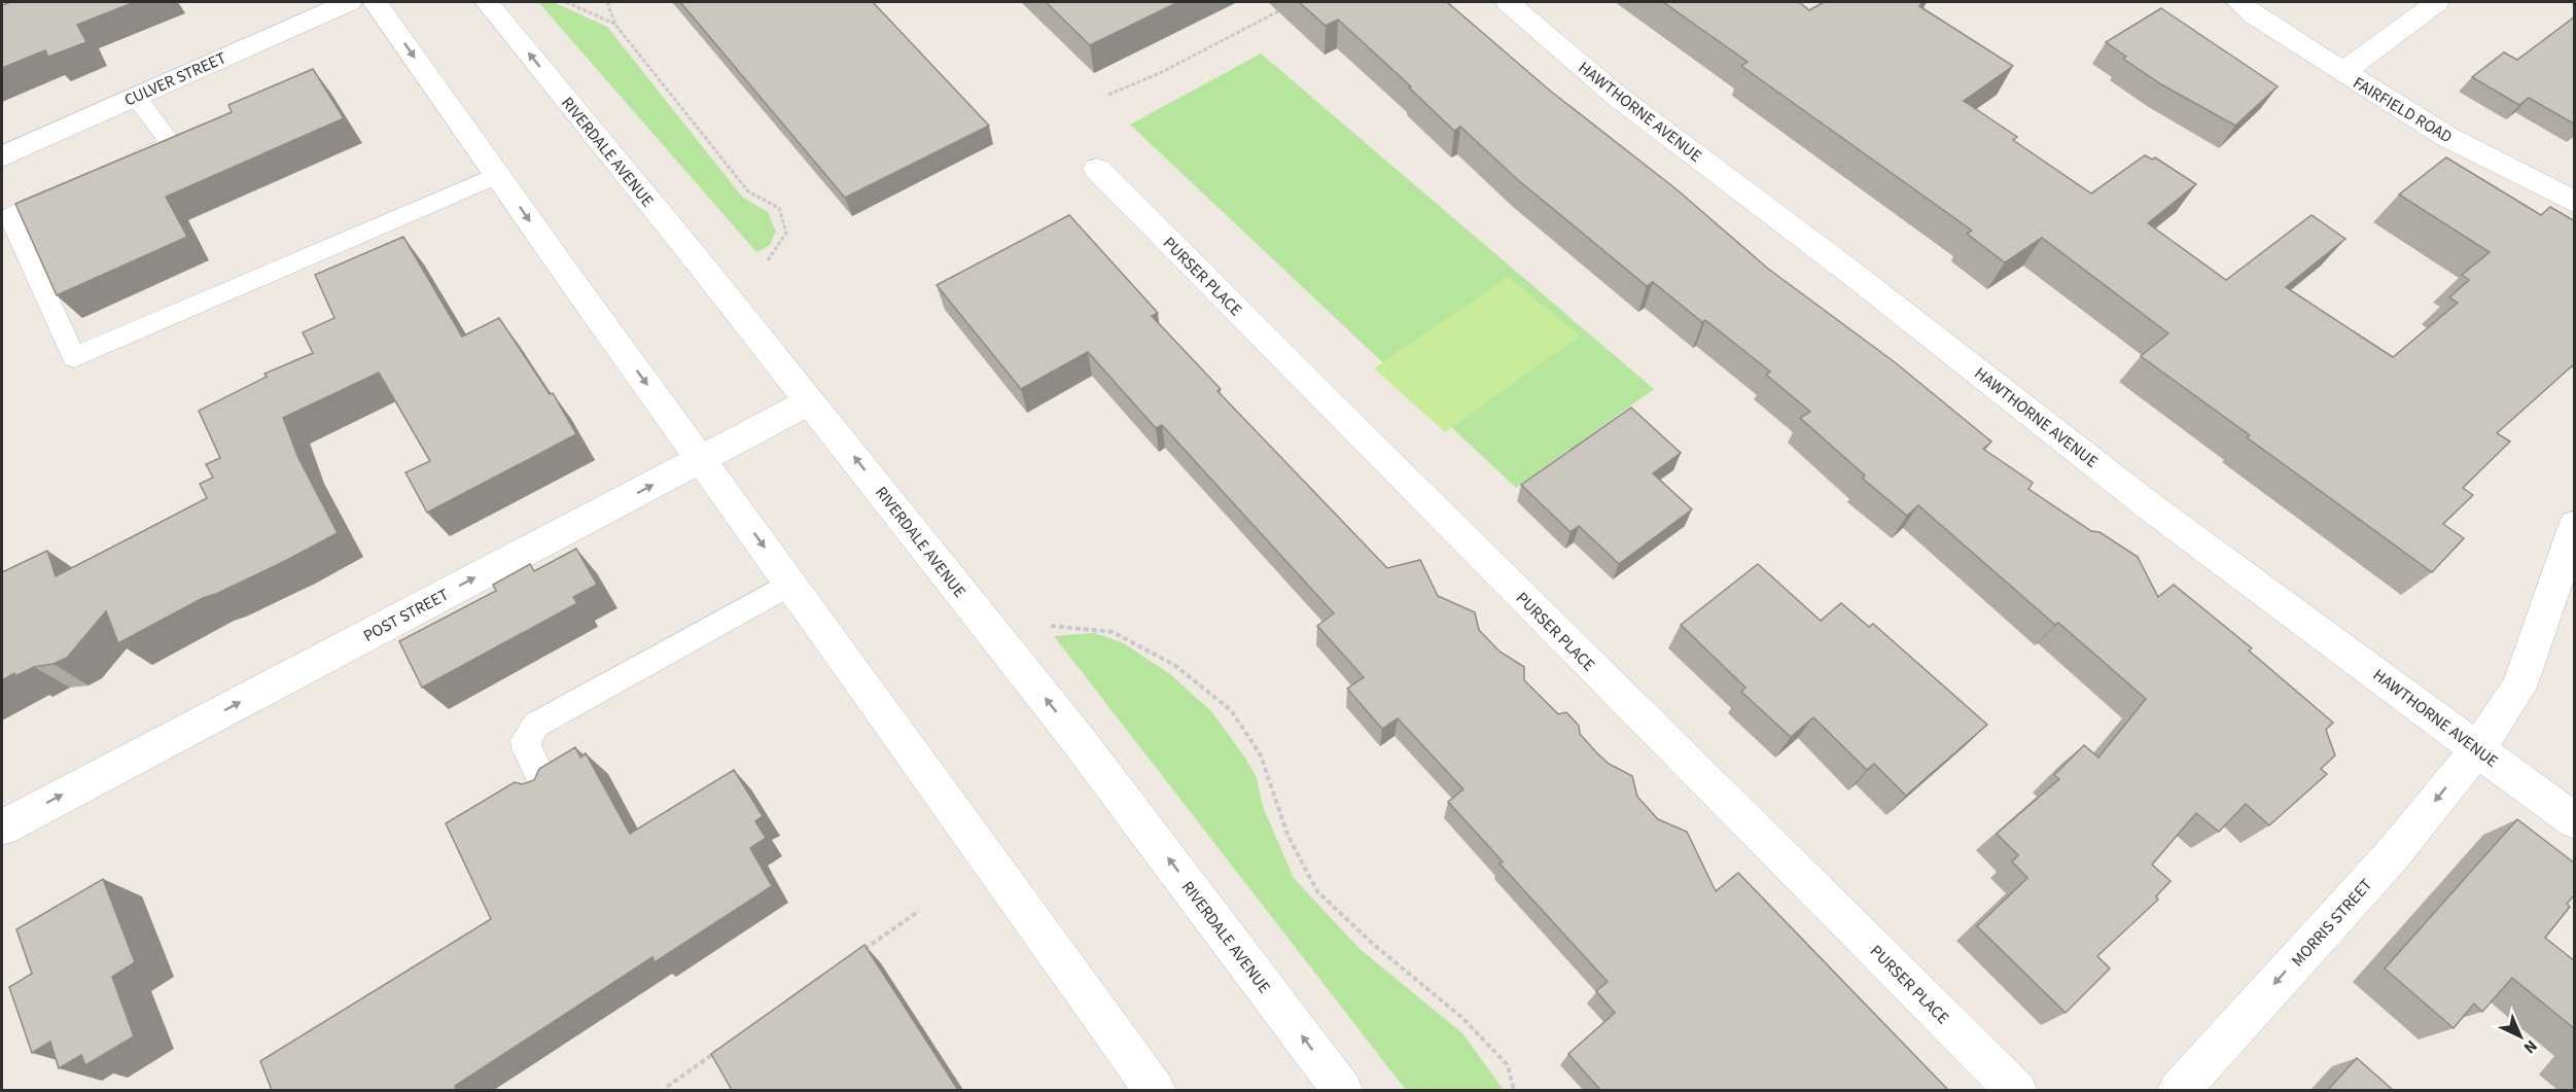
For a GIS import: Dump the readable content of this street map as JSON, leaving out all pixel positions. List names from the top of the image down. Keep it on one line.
{"streets":{"street":["CULVER STREET","FAIRFIELD ROAD","HAWTHORNE AVENUE","RIVERDALE AVENUE","PURSER PLACE","POST STREET","MORRIS STREET"]},"crossings":[["HAWTHORNE AVENUE","MORRIS STREET"],["RIVERDALE AVENUE","POST STREET"]],"one_way":["POST STREET","MORRIS STREET"],"north":"bottom right"}
